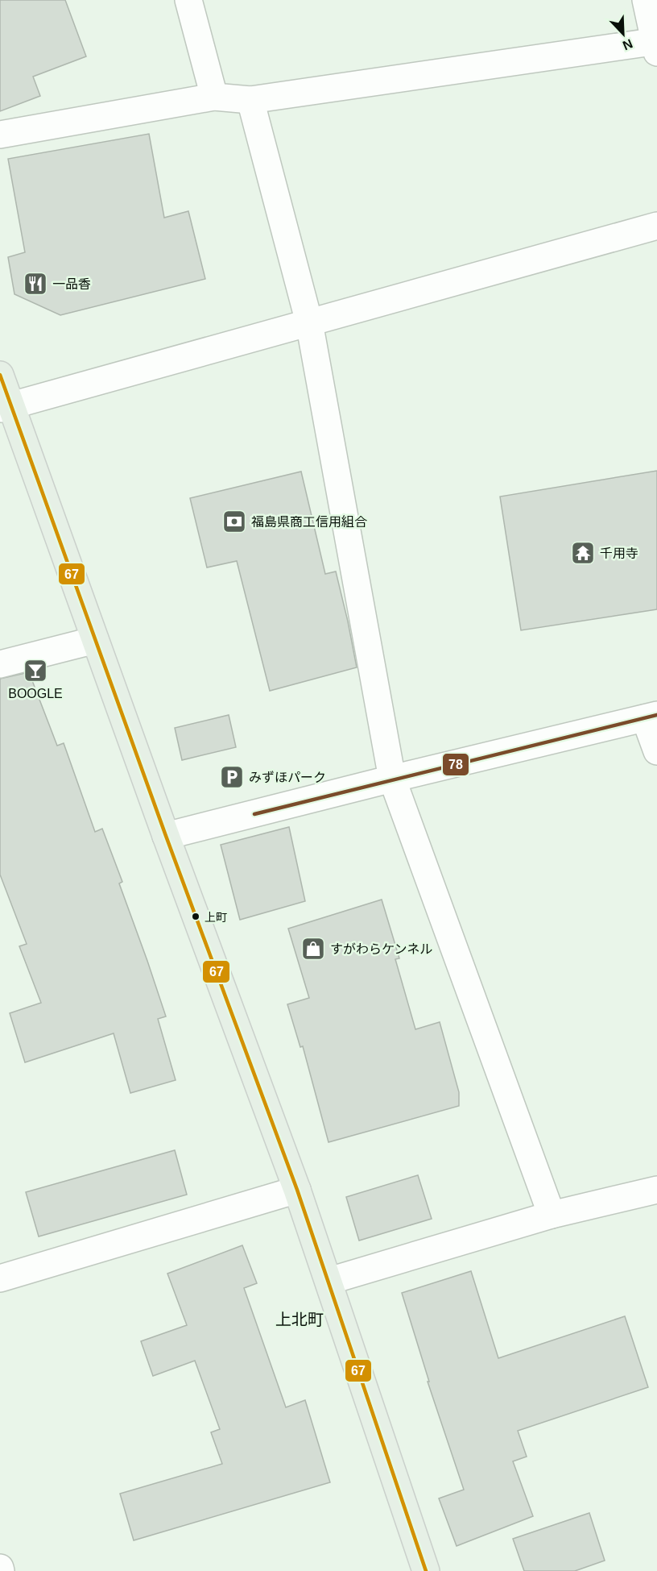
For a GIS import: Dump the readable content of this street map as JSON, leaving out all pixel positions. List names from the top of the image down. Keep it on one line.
{"districts":["上北町"],"places":{"restaurant":["一品香"],"bank":["福島県商工信用組合"],"temple":["千用寺"],"bar":["BOOGLE"],"parking":["みずほパーク"],"other":["上町"],"shop":["すがわらケンネル"]},"lines":["transit line 67","transit line 78"],"north":"bottom right"}
